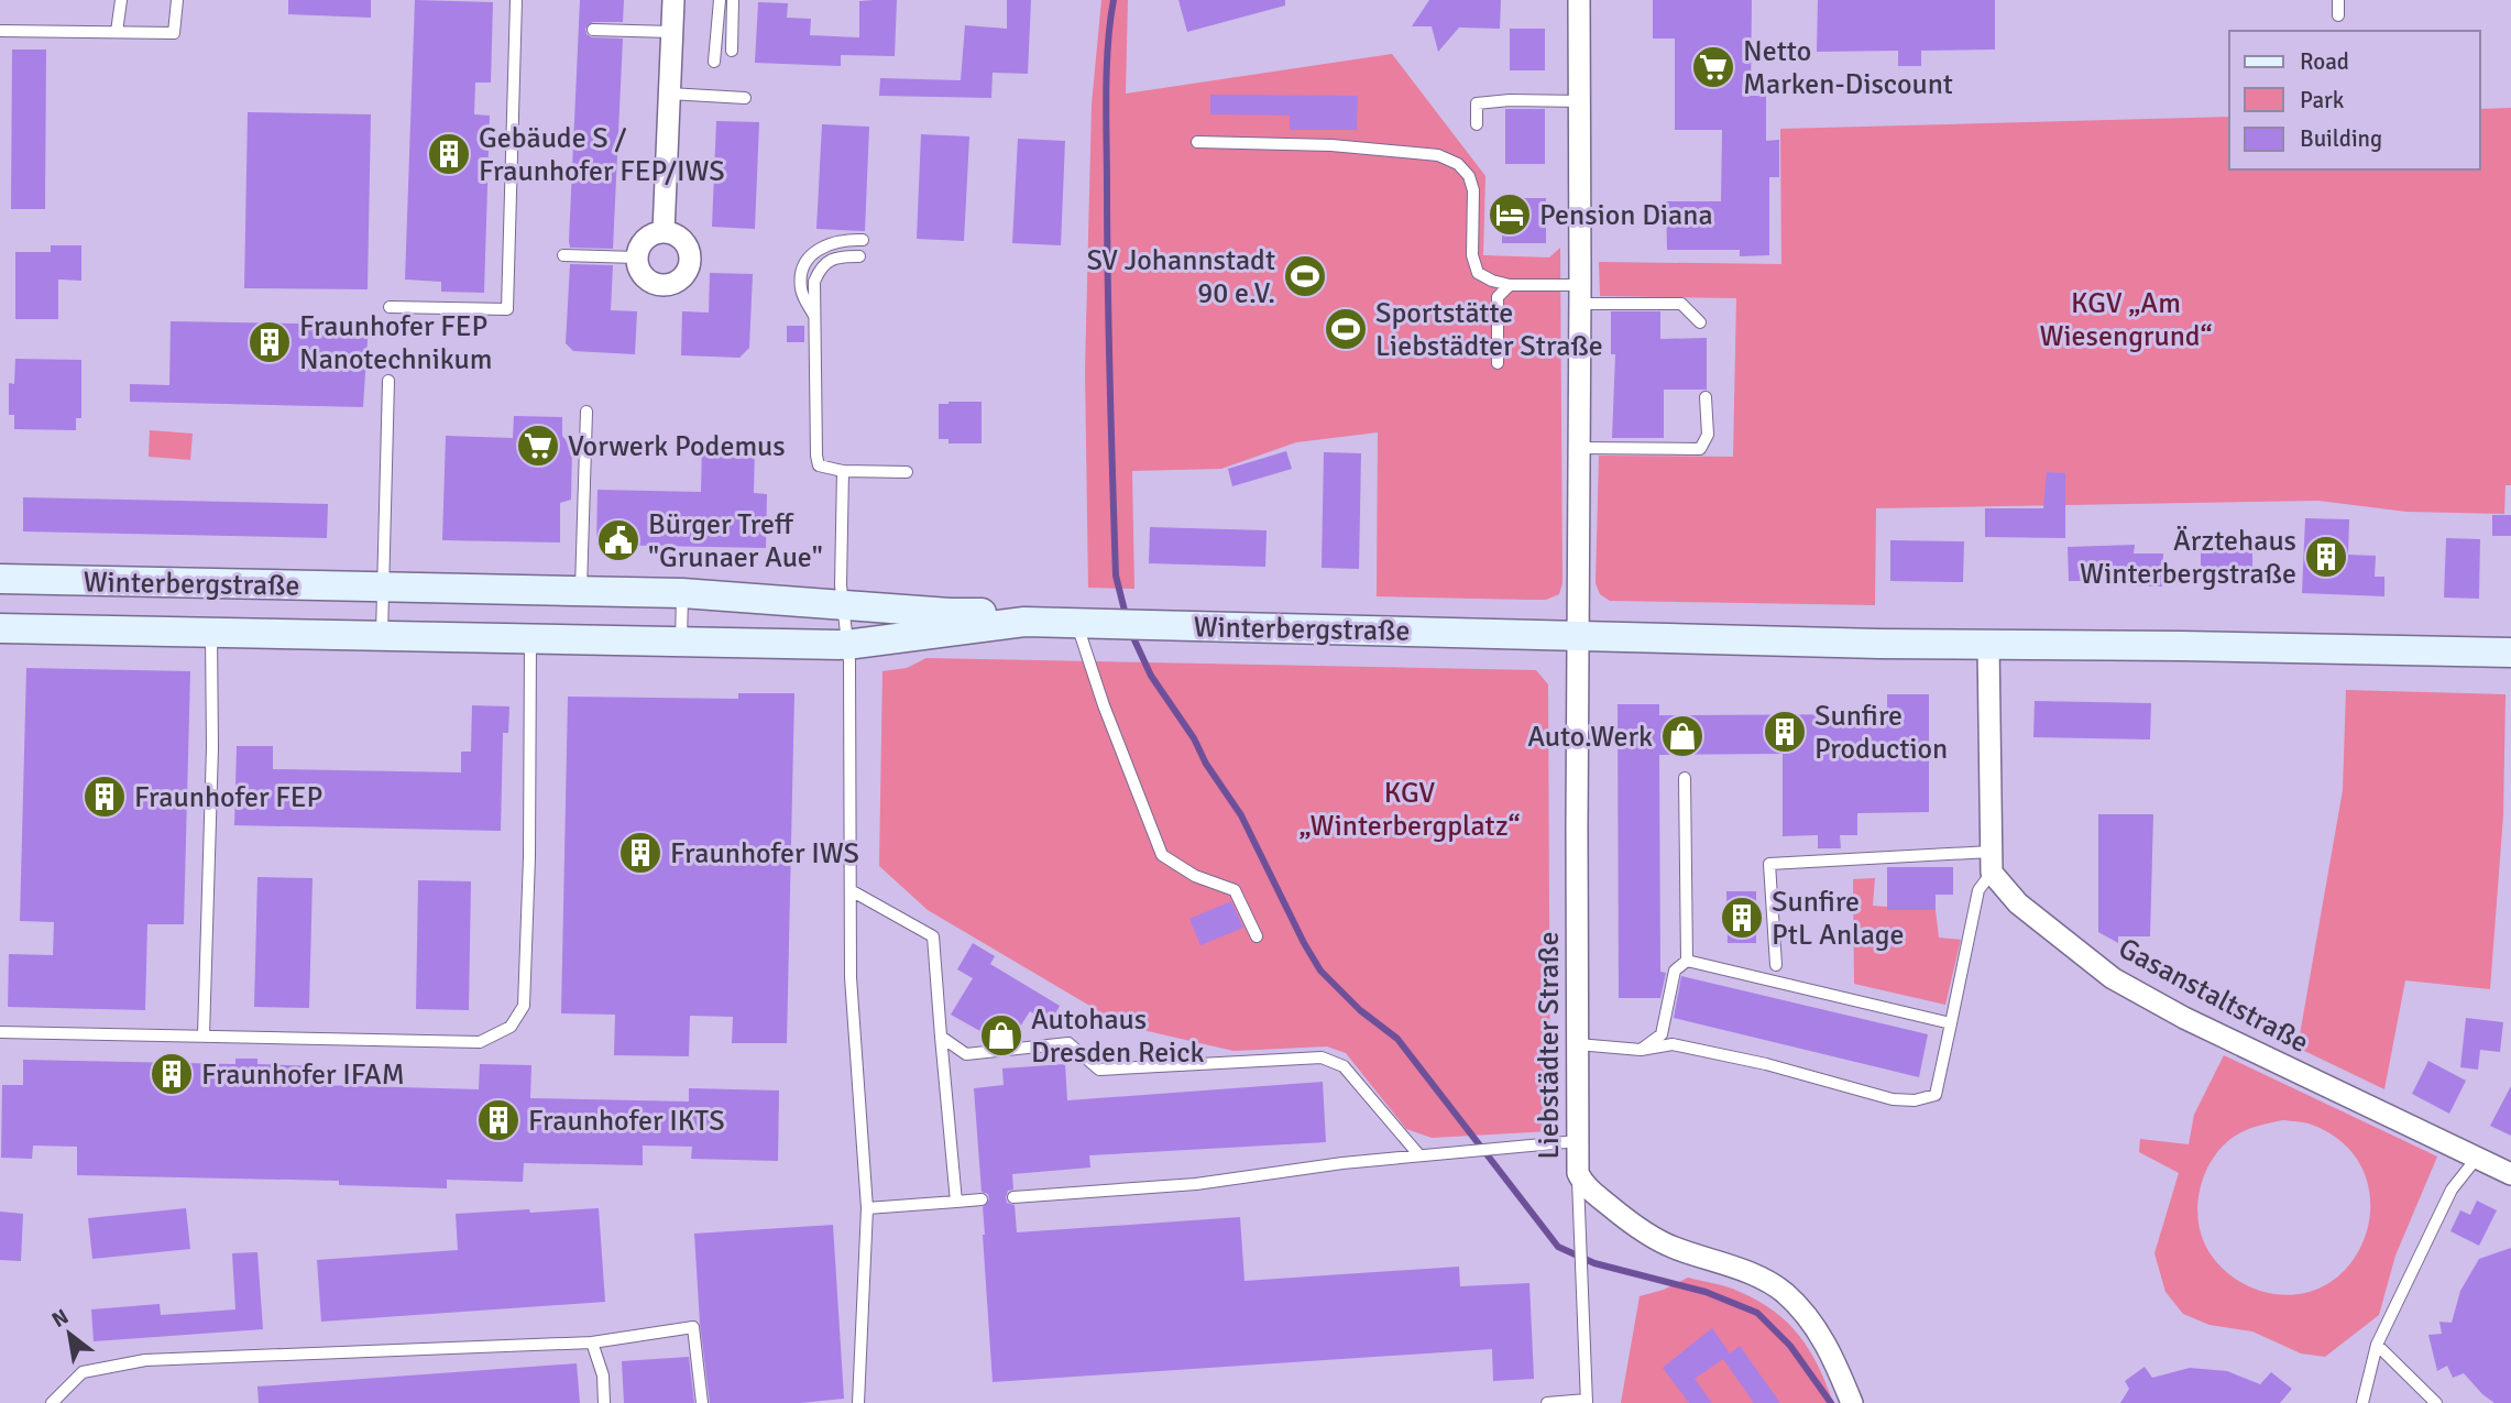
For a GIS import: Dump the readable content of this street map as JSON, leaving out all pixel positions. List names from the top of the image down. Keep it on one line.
{"streets":{"main road":["Winterbergstraße"],"street":["Gasanstaltstraße","Liebstädter Straße"]},"crossings":[["Winterbergstraße","Liebstädter Straße"]],"parks":["KGV „Am Wiesengrund“","KGV „Winterbergplatz“"],"places":{"supermarket":["Netto Marken-Discount","Vorwerk Podemus"],"building":["Gebäude S / Fraunhofer FEP/IWS","Fraunhofer FEP Nanotechnikum","Ärztehaus Winterbergstraße","Sunfire Production","Fraunhofer FEP","Fraunhofer IWS","Sunfire PtL Anlage","Fraunhofer IFAM","Fraunhofer IKTS"],"hotel":["Pension Diana"],"sports":["SV Johannstadt 90 e.V.","Sportstätte Liebstädter Straße"],"public building":["Bürger Treff \"Grunaer Aue\""],"shop":["Auto.Werk","Autohaus Dresden Reick"]},"legend":["Road","Park","Building"],"north":"top left"}
